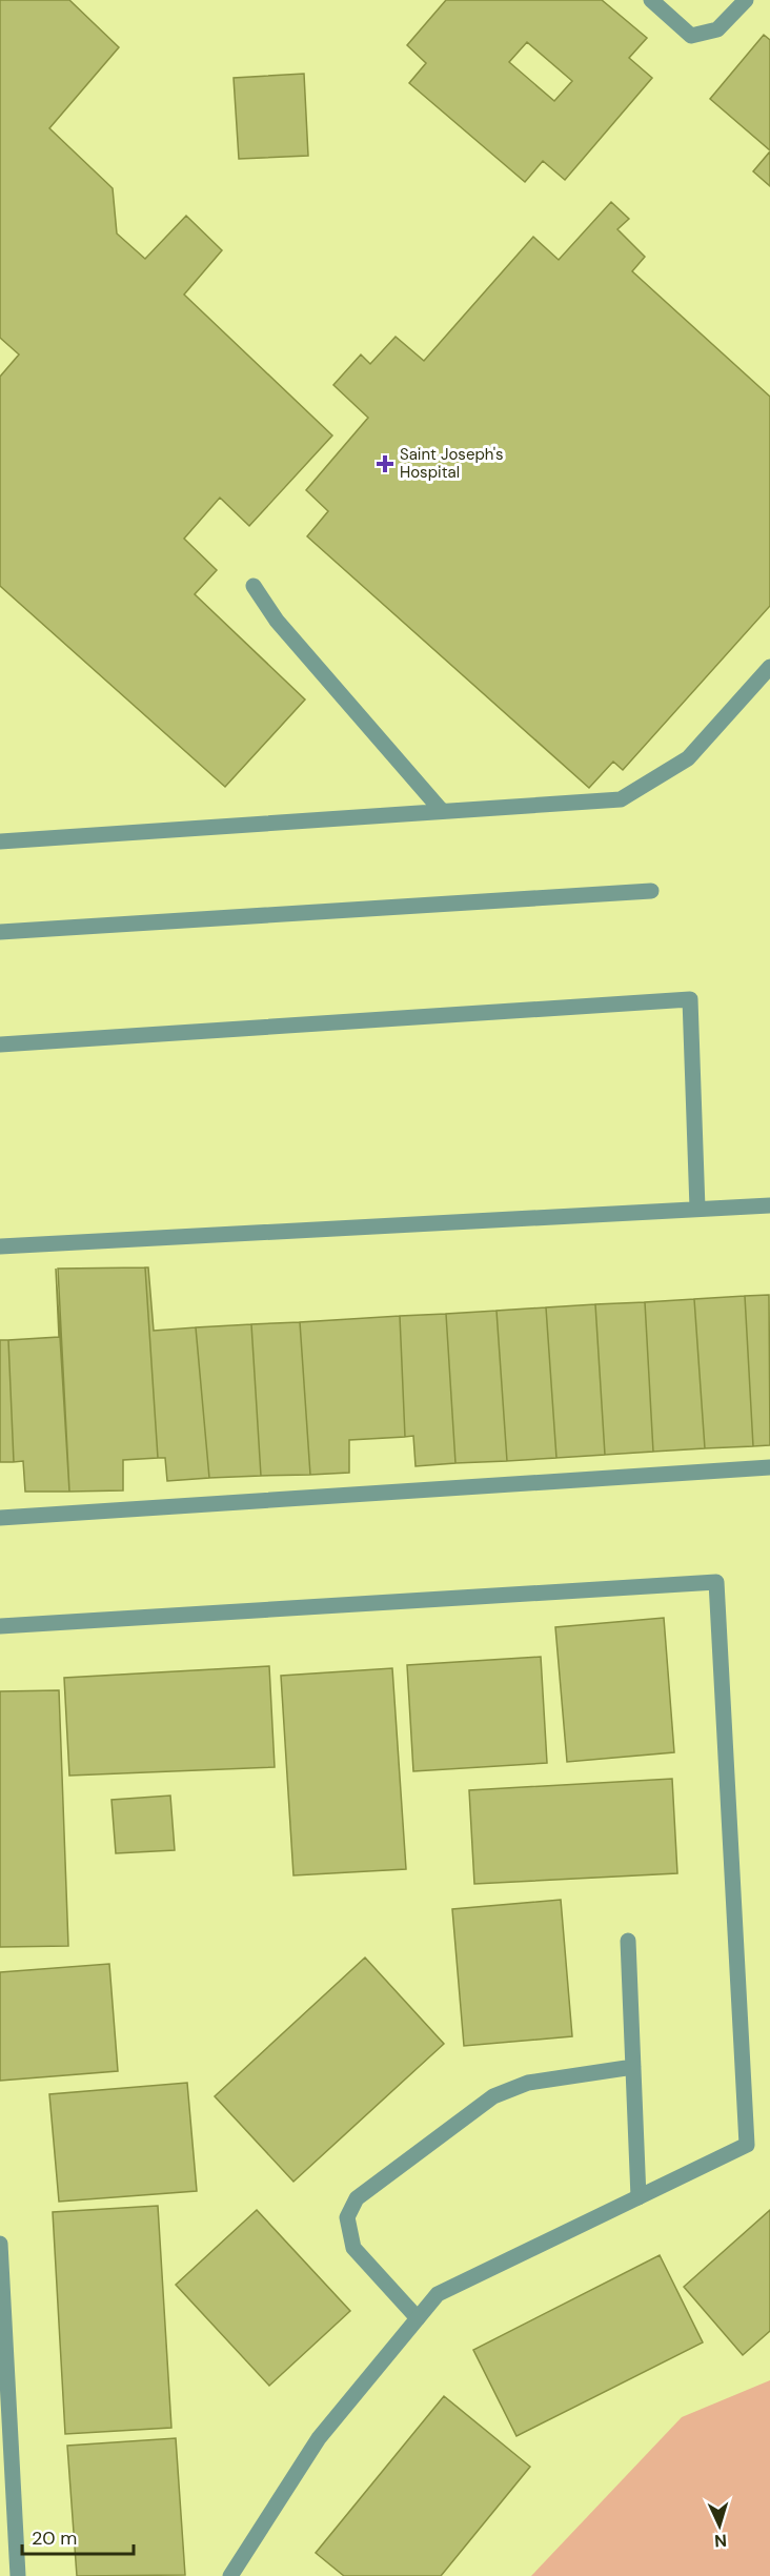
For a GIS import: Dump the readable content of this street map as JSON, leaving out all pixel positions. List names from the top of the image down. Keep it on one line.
{"places":{"health":["Saint Joseph's Hospital"]},"scale_bar":"20 m","north":"bottom"}
